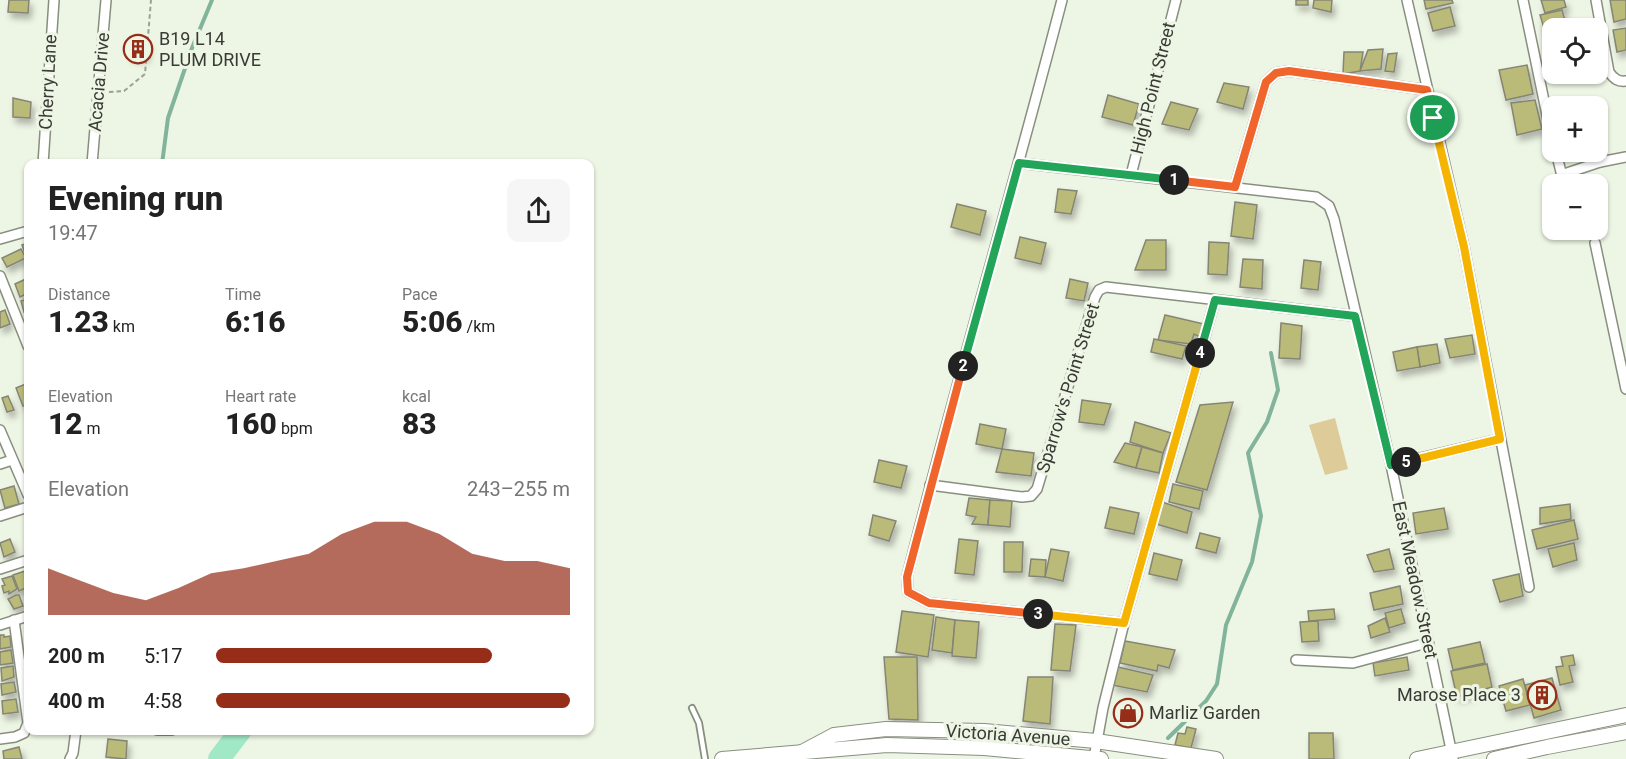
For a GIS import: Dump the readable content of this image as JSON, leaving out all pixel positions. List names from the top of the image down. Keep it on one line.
{"streets":{"main road":["Victoria Avenue"],"street":["Cherry Lane","Acacia Drive","High Point Street","Sparrow's Point Street","East Meadow Street"]},"crossings":[["Sparrow's Point Street","East Meadow Street"]],"places":{"building":["B19 L14 PLUM DRIVE","Marose Place 3"],"shop":["Marliz Garden"]},"page":{"map_buttons":["+","−"],"heading":["Evening run","19:47"],"pins":["1","4","2","5","3"],"stats":[["Distance","1.23 km"],["Time","6:16"],["Pace","5:06 /km"],["Elevation","12 m"],["Heart rate","160 bpm"],["kcal","83"]],"chart":["Elevation","243–255 m"],"list":[{"name":"200 m","note":"5:17"},{"name":"400 m","note":"4:58"}]}}
